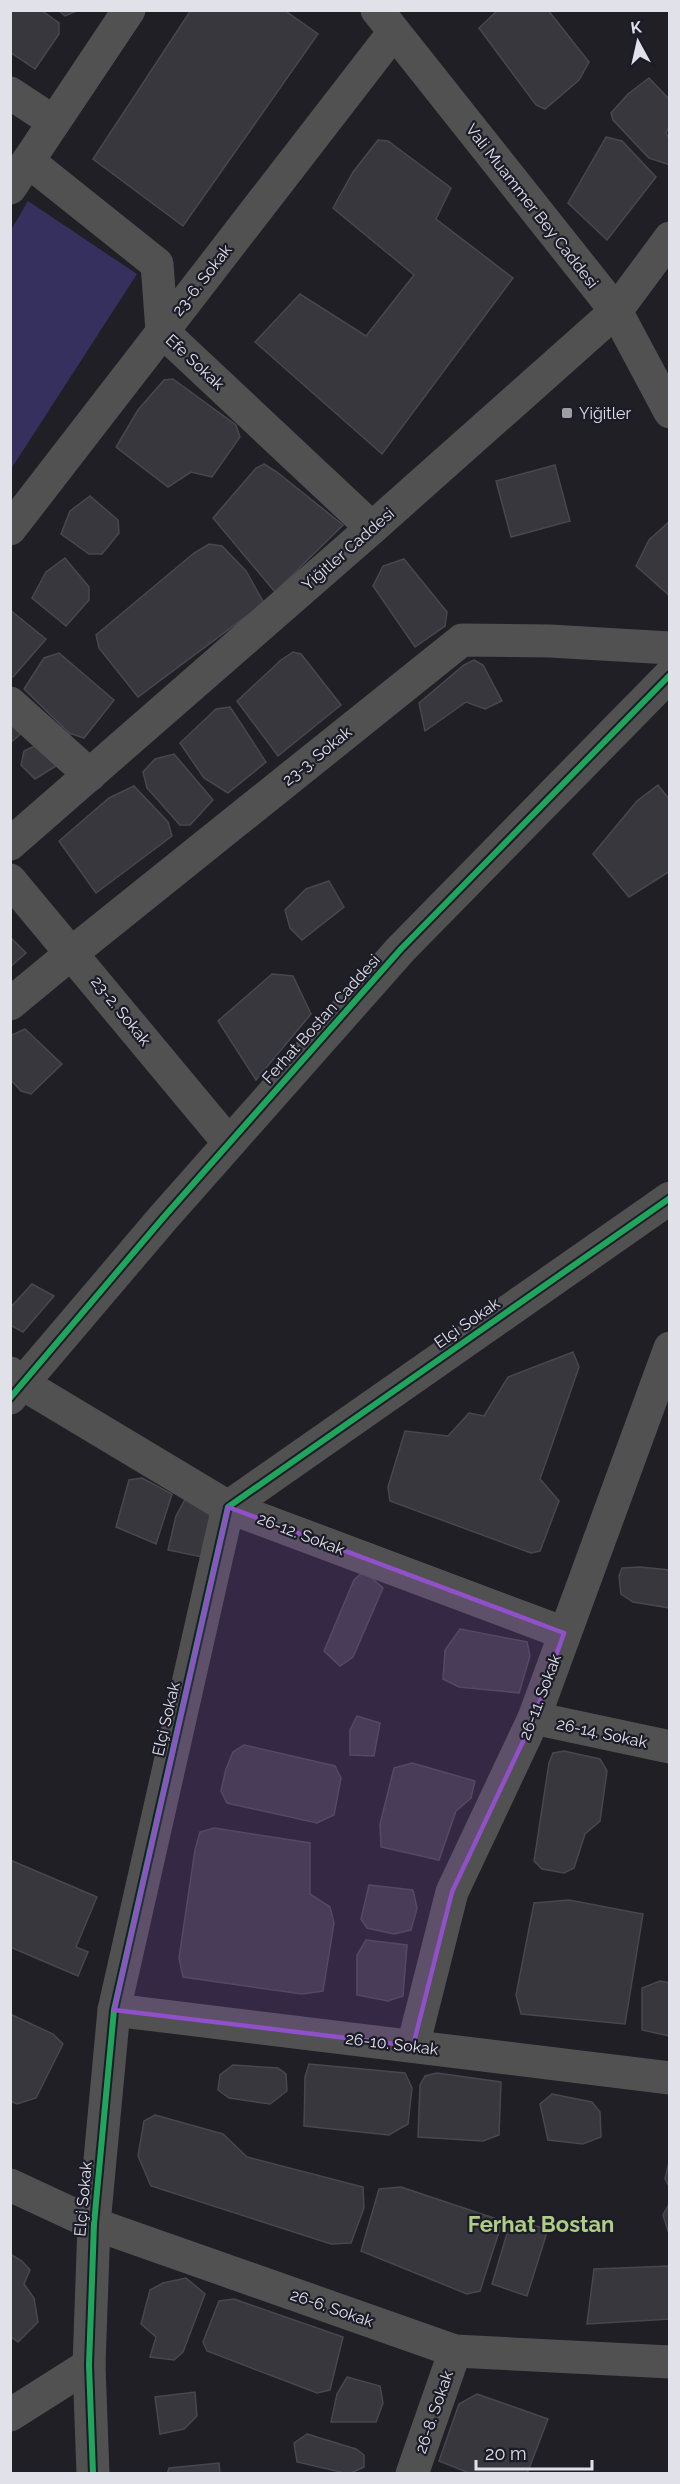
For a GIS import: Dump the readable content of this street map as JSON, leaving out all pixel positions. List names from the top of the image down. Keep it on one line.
{"streets":{"street":["Vali Muammer Bey Caddesi","23-6. Sokak","Efe Sokak","Yiğitler Caddesi","23-3. Sokak","23-2. Sokak","Ferhat Bostan Caddesi","Elçi Sokak","26-12. Sokak","26-11. Sokak","26-14. Sokak","26-10. Sokak","26-6. Sokak","26-8. Sokak"]},"crossings":[["Vali Muammer Bey Caddesi","23-6. Sokak"],["Vali Muammer Bey Caddesi","Yiğitler Caddesi"],["23-6. Sokak","Efe Sokak"],["Efe Sokak","Yiğitler Caddesi"],["23-3. Sokak","23-2. Sokak"],["23-2. Sokak","Ferhat Bostan Caddesi"],["Ferhat Bostan Caddesi","26-12. Sokak"],["Elçi Sokak","26-12. Sokak"],["Elçi Sokak","26-10. Sokak"],["Elçi Sokak","26-6. Sokak"],["26-12. Sokak","26-11. Sokak"],["26-11. Sokak","26-14. Sokak"],["26-11. Sokak","26-10. Sokak"],["26-6. Sokak","26-8. Sokak"]],"districts":["Ferhat Bostan"],"places":{"transit":["Yiğitler"]},"scale_bar":"20 m","north":"top"}
